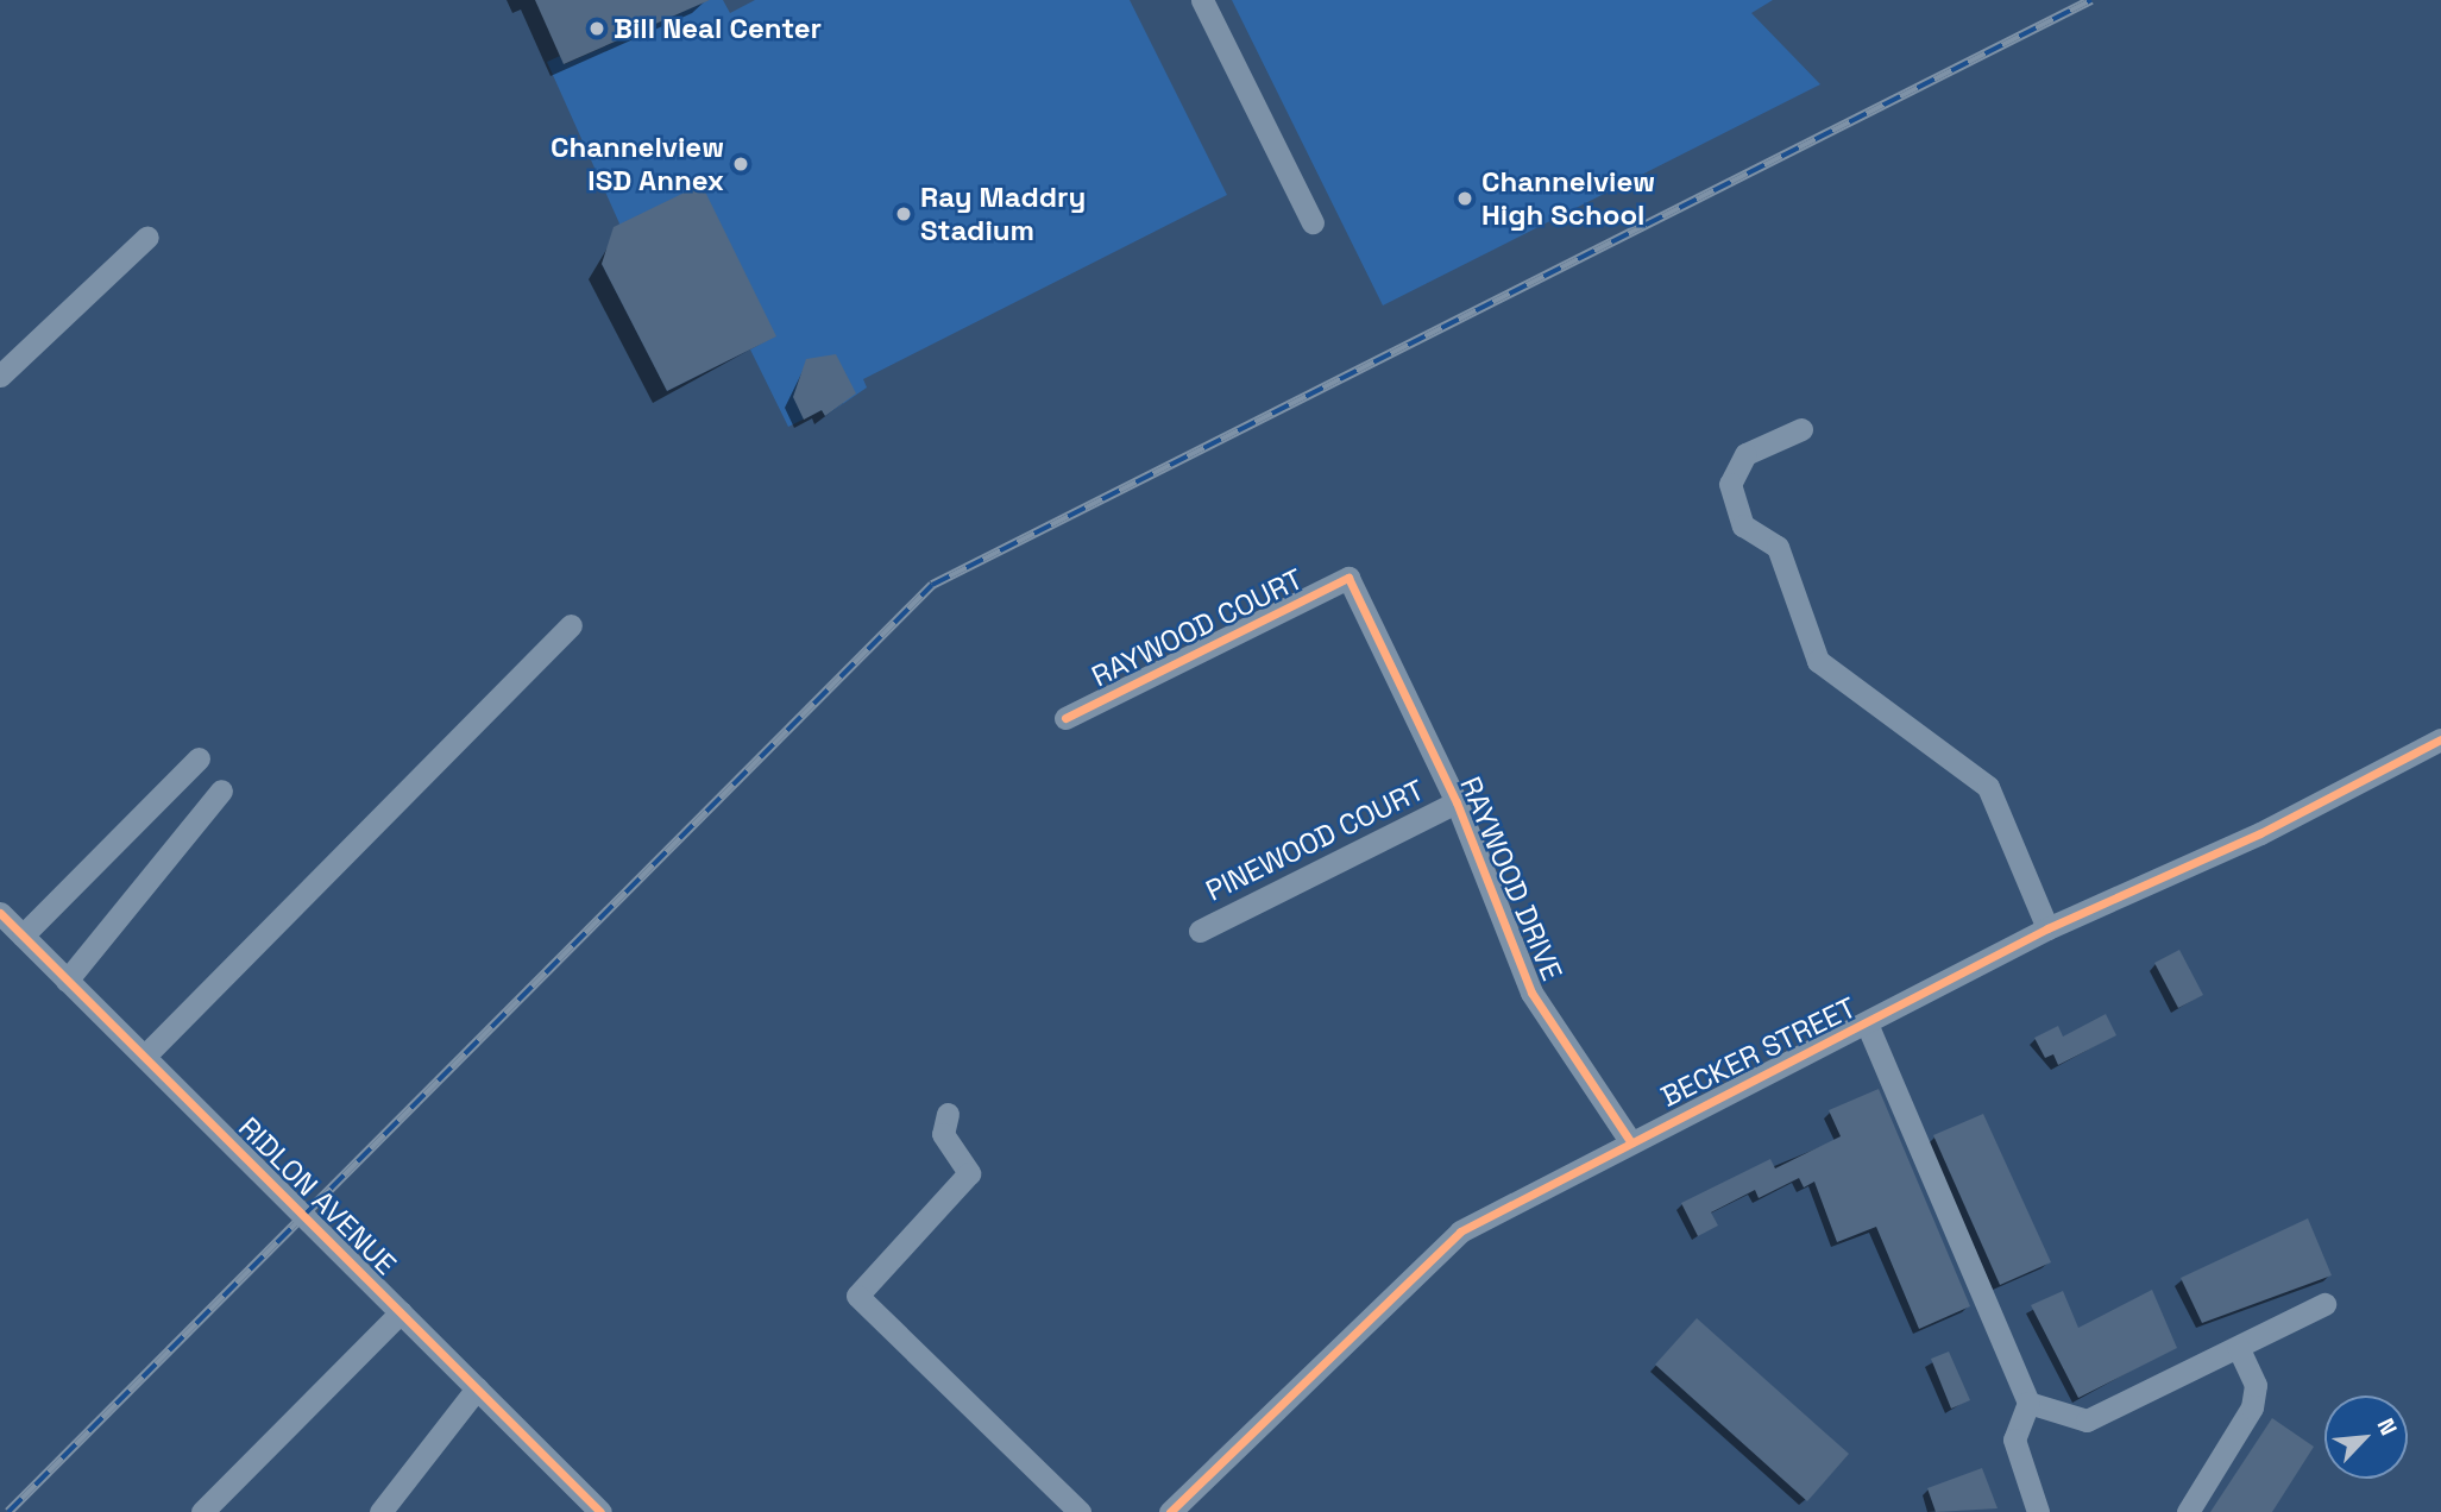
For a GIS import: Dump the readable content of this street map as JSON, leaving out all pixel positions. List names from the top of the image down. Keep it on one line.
{"streets":{"street":["RAYWOOD COURT","PINEWOOD COURT","RAYWOOD DRIVE","BECKER STREET","RIDLON AVENUE"]},"crossings":[["RAYWOOD COURT","RAYWOOD DRIVE"],["PINEWOOD COURT","RAYWOOD DRIVE"],["RAYWOOD DRIVE","BECKER STREET"]],"places":["Bill Neal Center","Channelview ISD Annex","Channelview High School","Ray Maddry Stadium"],"north":"top right"}
